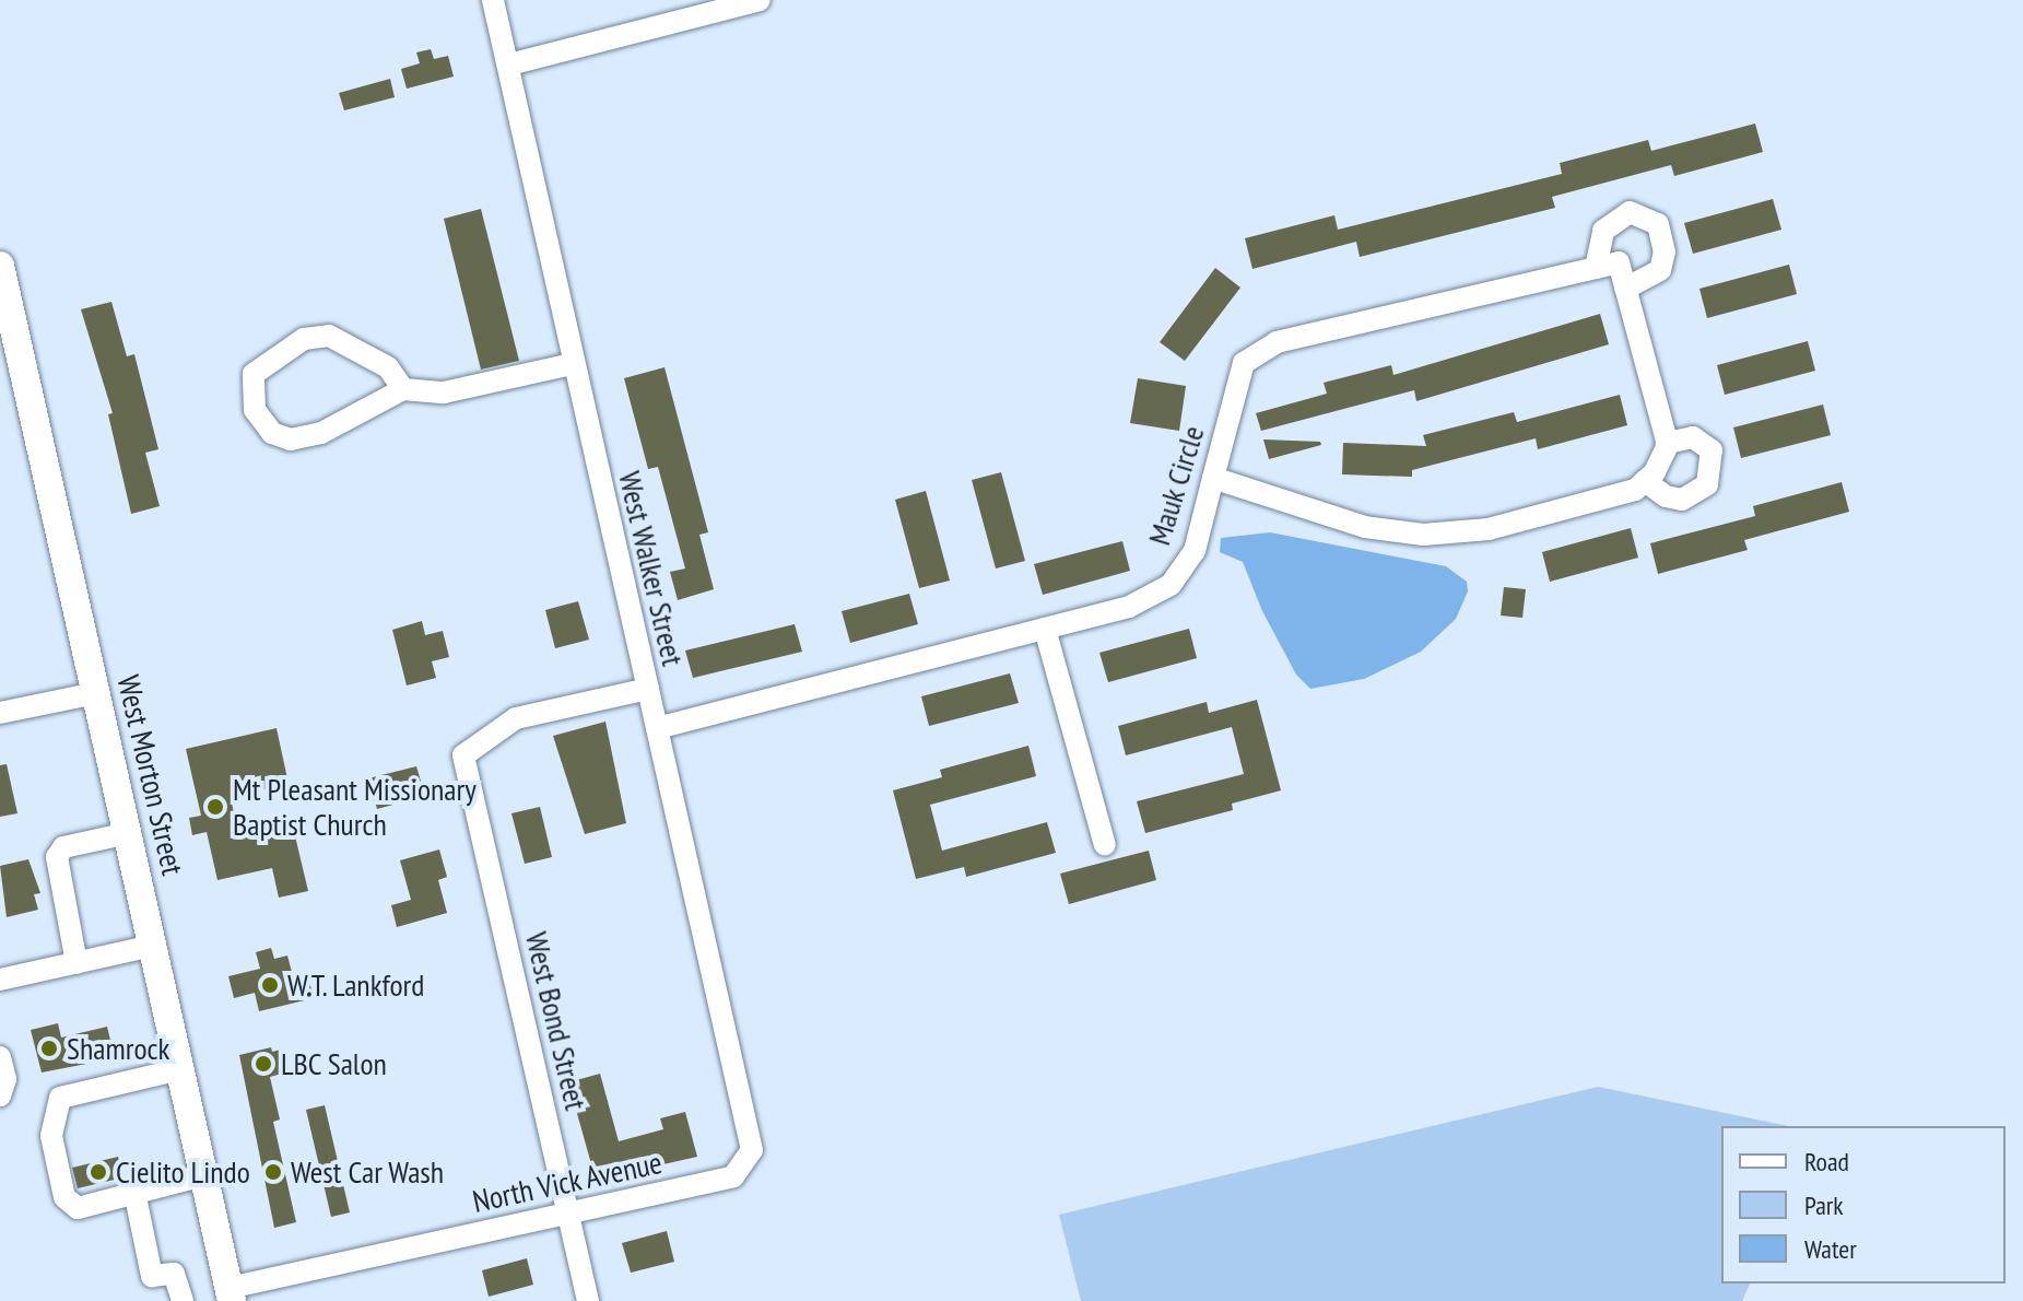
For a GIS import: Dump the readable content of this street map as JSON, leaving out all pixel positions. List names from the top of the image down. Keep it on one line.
{"streets":{"main road":["West Morton Street"],"street":["Mauk Circle","West Walker Street","West Bond Street","North Vick Avenue"]},"crossings":[["Mauk Circle","West Walker Street"],["West Walker Street","West Bond Street"],["West Walker Street","North Vick Avenue"],["West Morton Street","North Vick Avenue"],["West Bond Street","North Vick Avenue"]],"places":["Mt Pleasant Missionary Baptist Church","W.T. Lankford","Shamrock","LBC Salon","Cielito Lindo","West Car Wash"],"legend":["Road","Park","Water"]}
